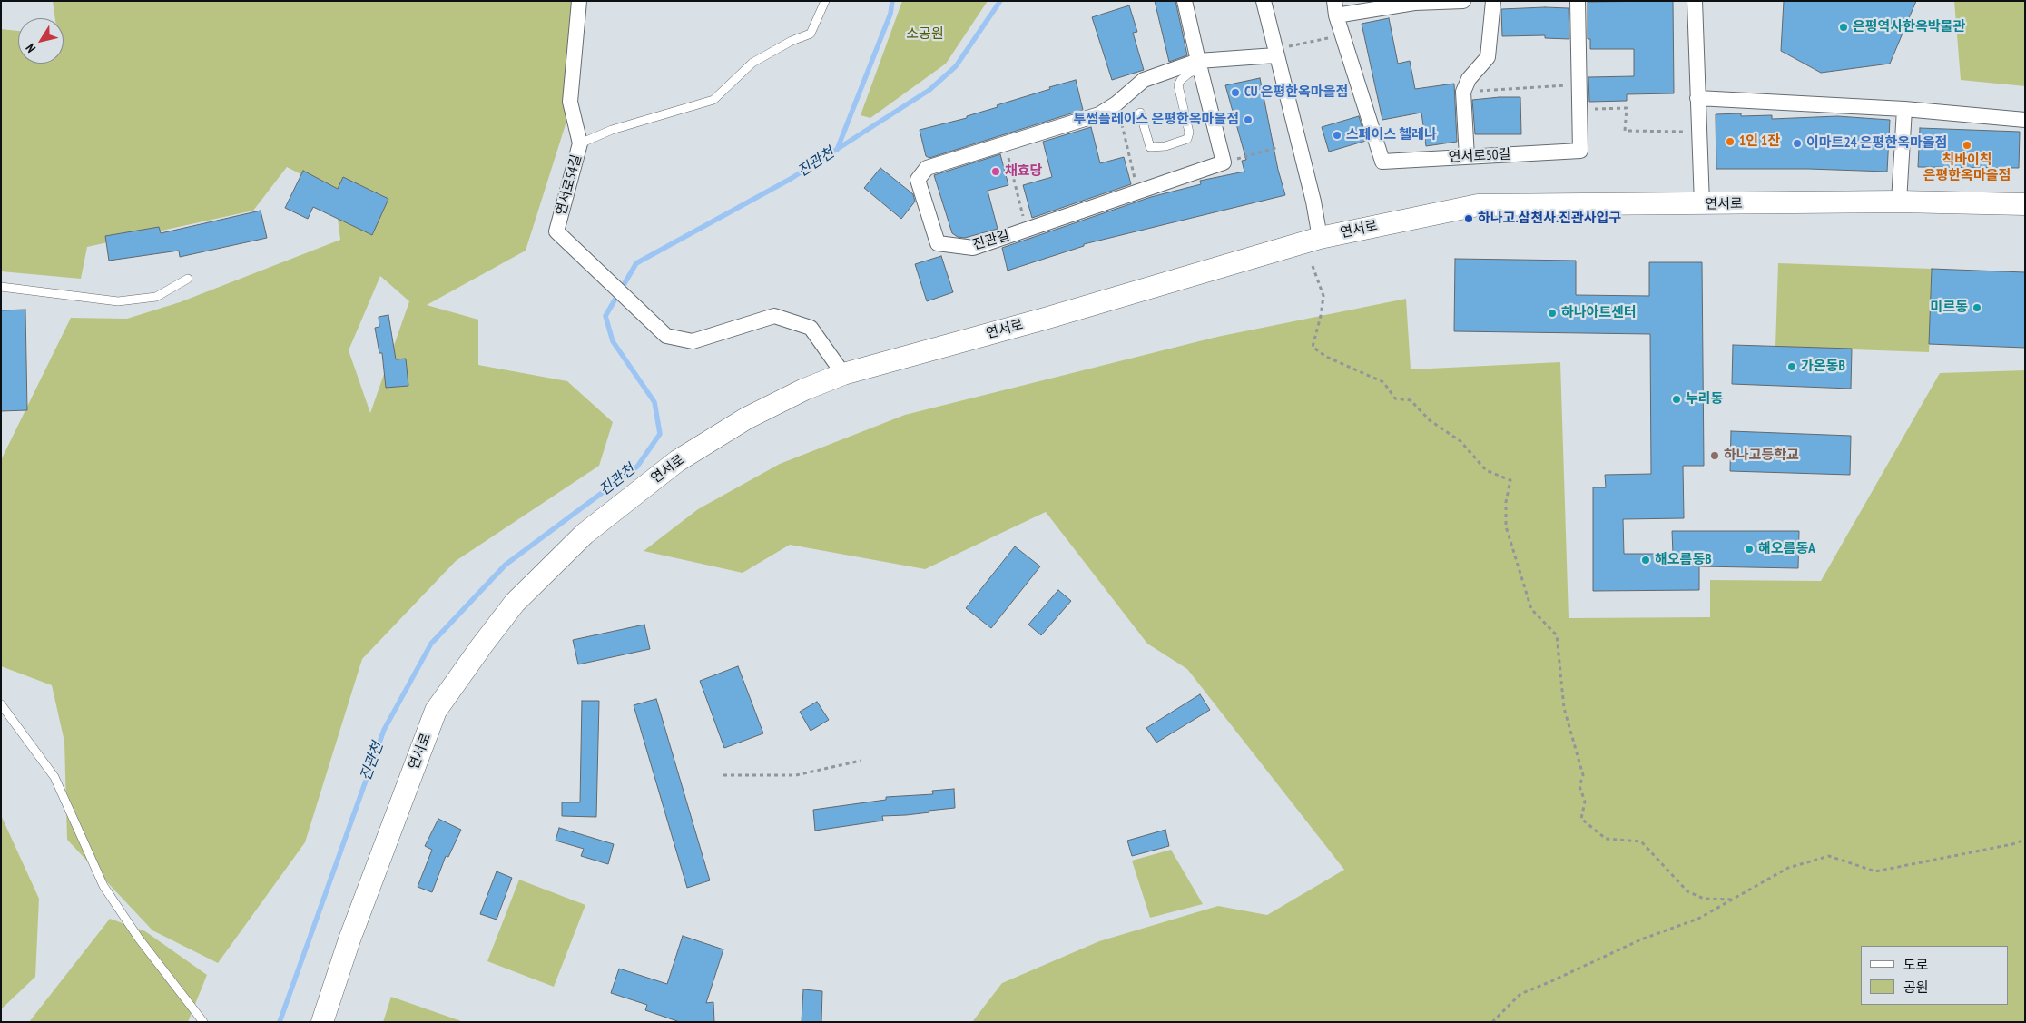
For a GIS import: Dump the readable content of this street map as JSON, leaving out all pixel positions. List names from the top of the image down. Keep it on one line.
{"streets":{"main road":["연서로"],"street":["연서로50길","연서로54길","진관길"]},"crossings":[["연서로54길","연서로"]],"water":["진관천"],"parks":["소공원"],"places":["은평역사한옥박물관","CU 은평한옥마을점","투썸플레이스 은평한옥마을점","스페이스 헬레나","1인 1잔","이마트24 은평한옥마을점","칙바이칙 은평한옥마을점","채효당","하나고.삼천사.진관사입구","미르동","하나아트센터","가온동B","누리동","하나고등학교","해오름동A","해오름동B"],"legend":["도로","공원"],"north":"bottom left"}
